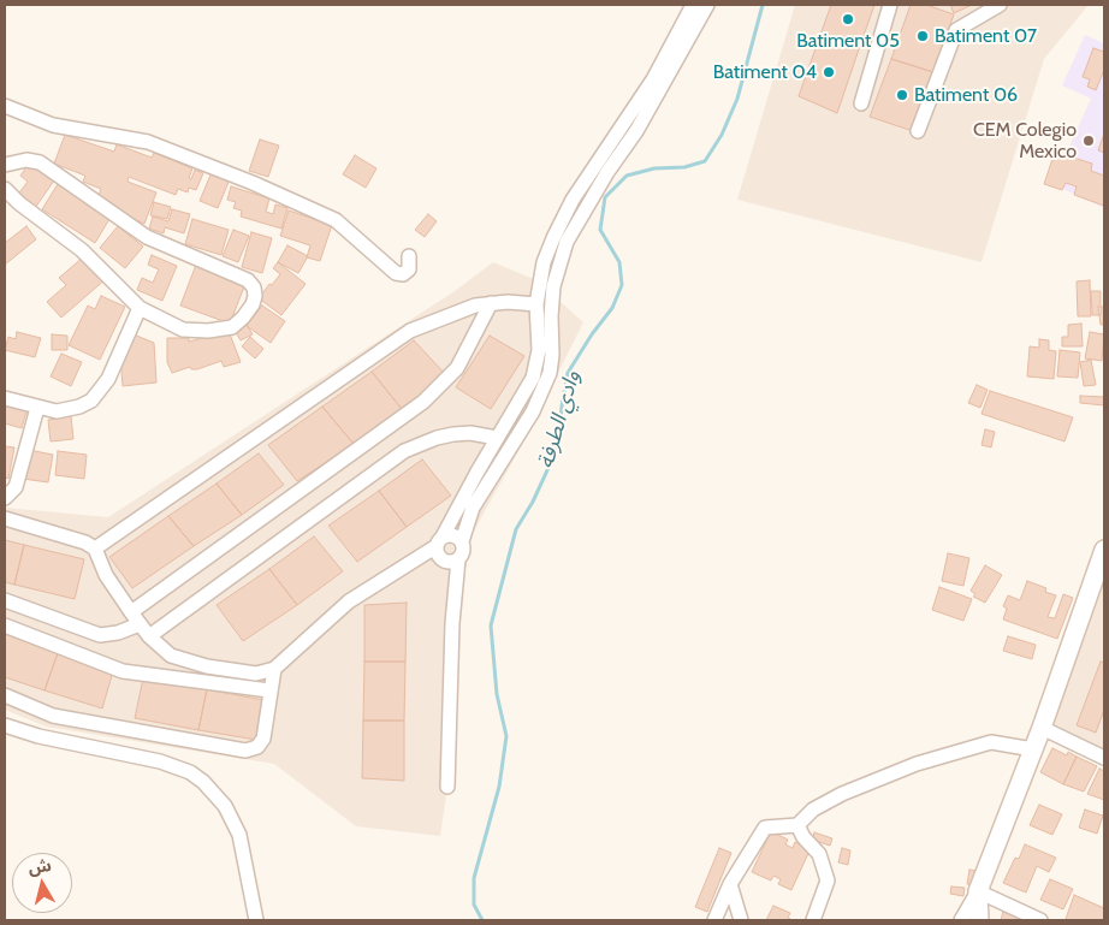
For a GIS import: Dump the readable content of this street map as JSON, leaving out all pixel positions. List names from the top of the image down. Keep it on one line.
{"water":["وادي الطرفة"],"places":["Batiment 05","Batiment 07","Batiment 04","Batiment 06","CEM Colegio Mexico"],"north":"top"}
